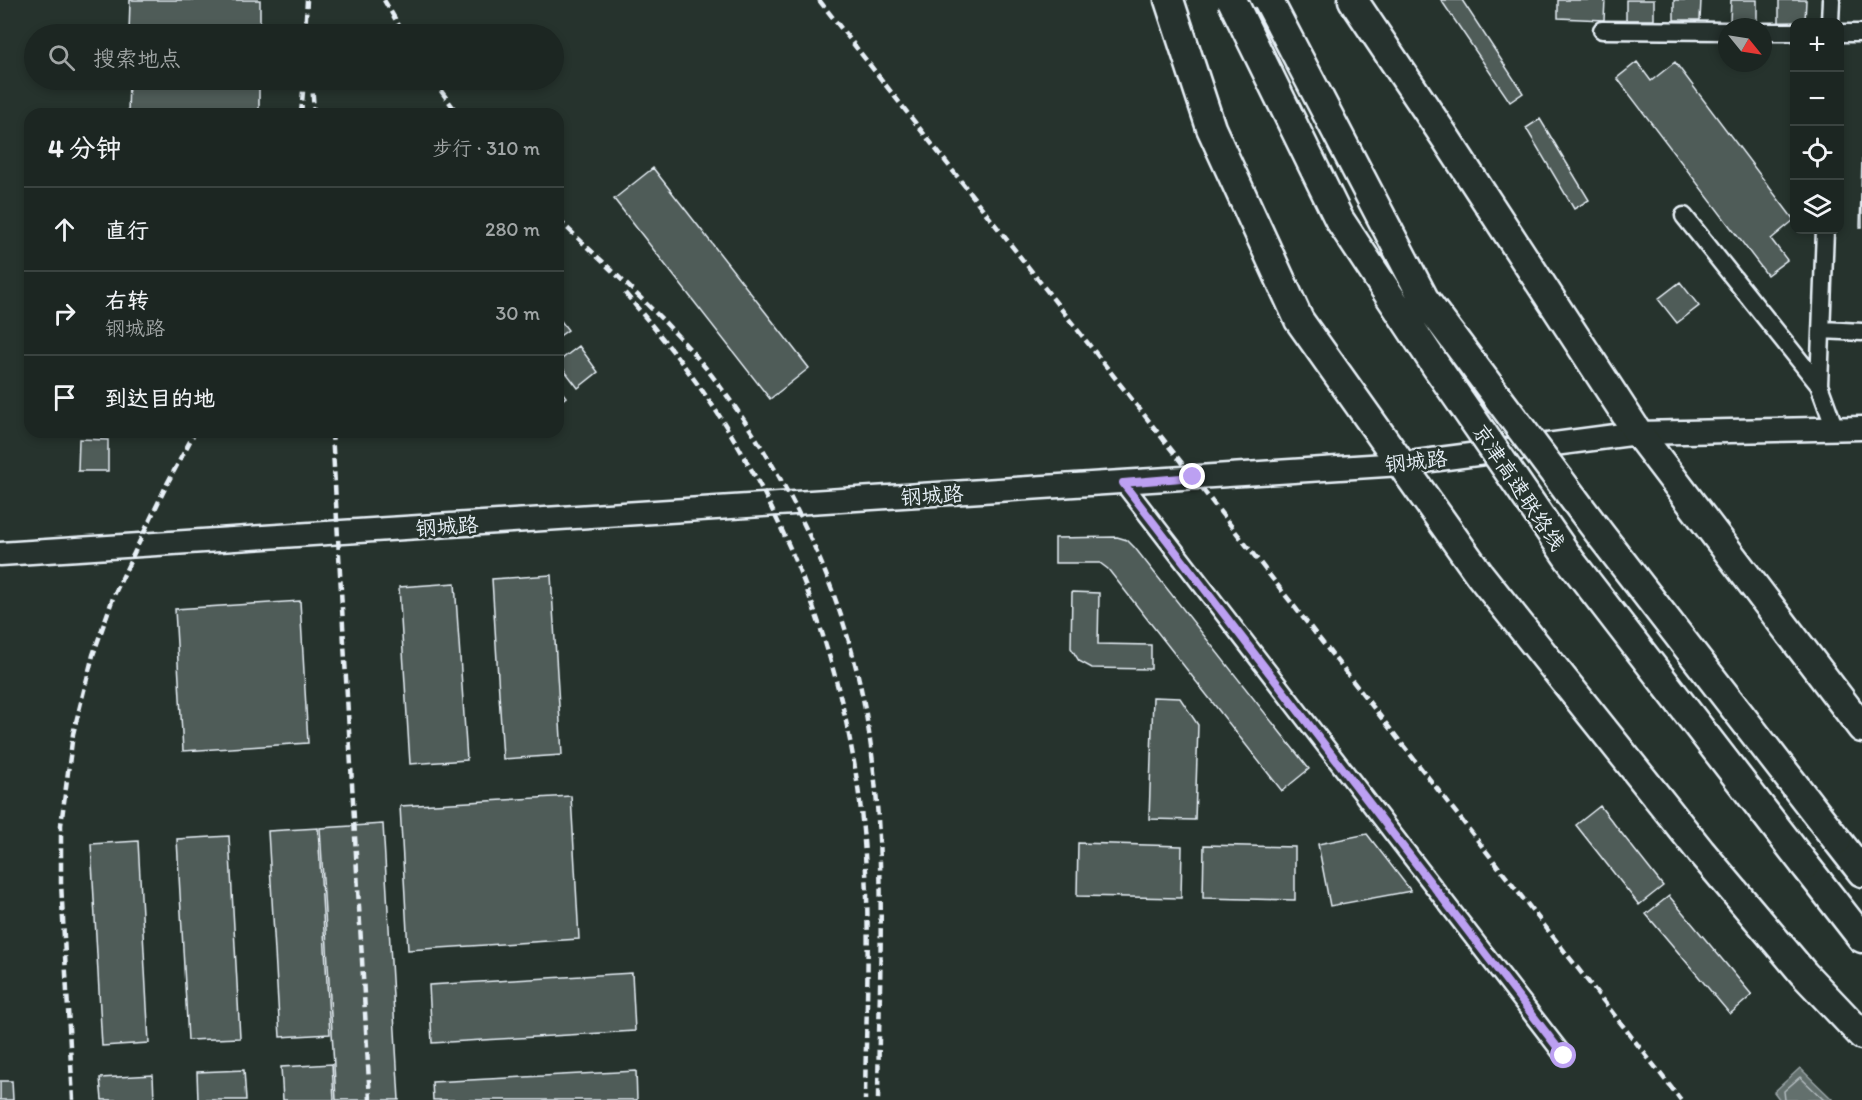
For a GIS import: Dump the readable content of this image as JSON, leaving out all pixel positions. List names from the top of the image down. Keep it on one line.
{"streets":{"highway":["京津高速联络线"],"street":["钢城路"]},"north":"bottom right","page":{"map_buttons":["+","−"],"search":"搜索地点","heading":["4 分钟","步行 · 310 m"],"list":[["直行","280 m"],["右转","钢城路","30 m"],"到达目的地"]}}
